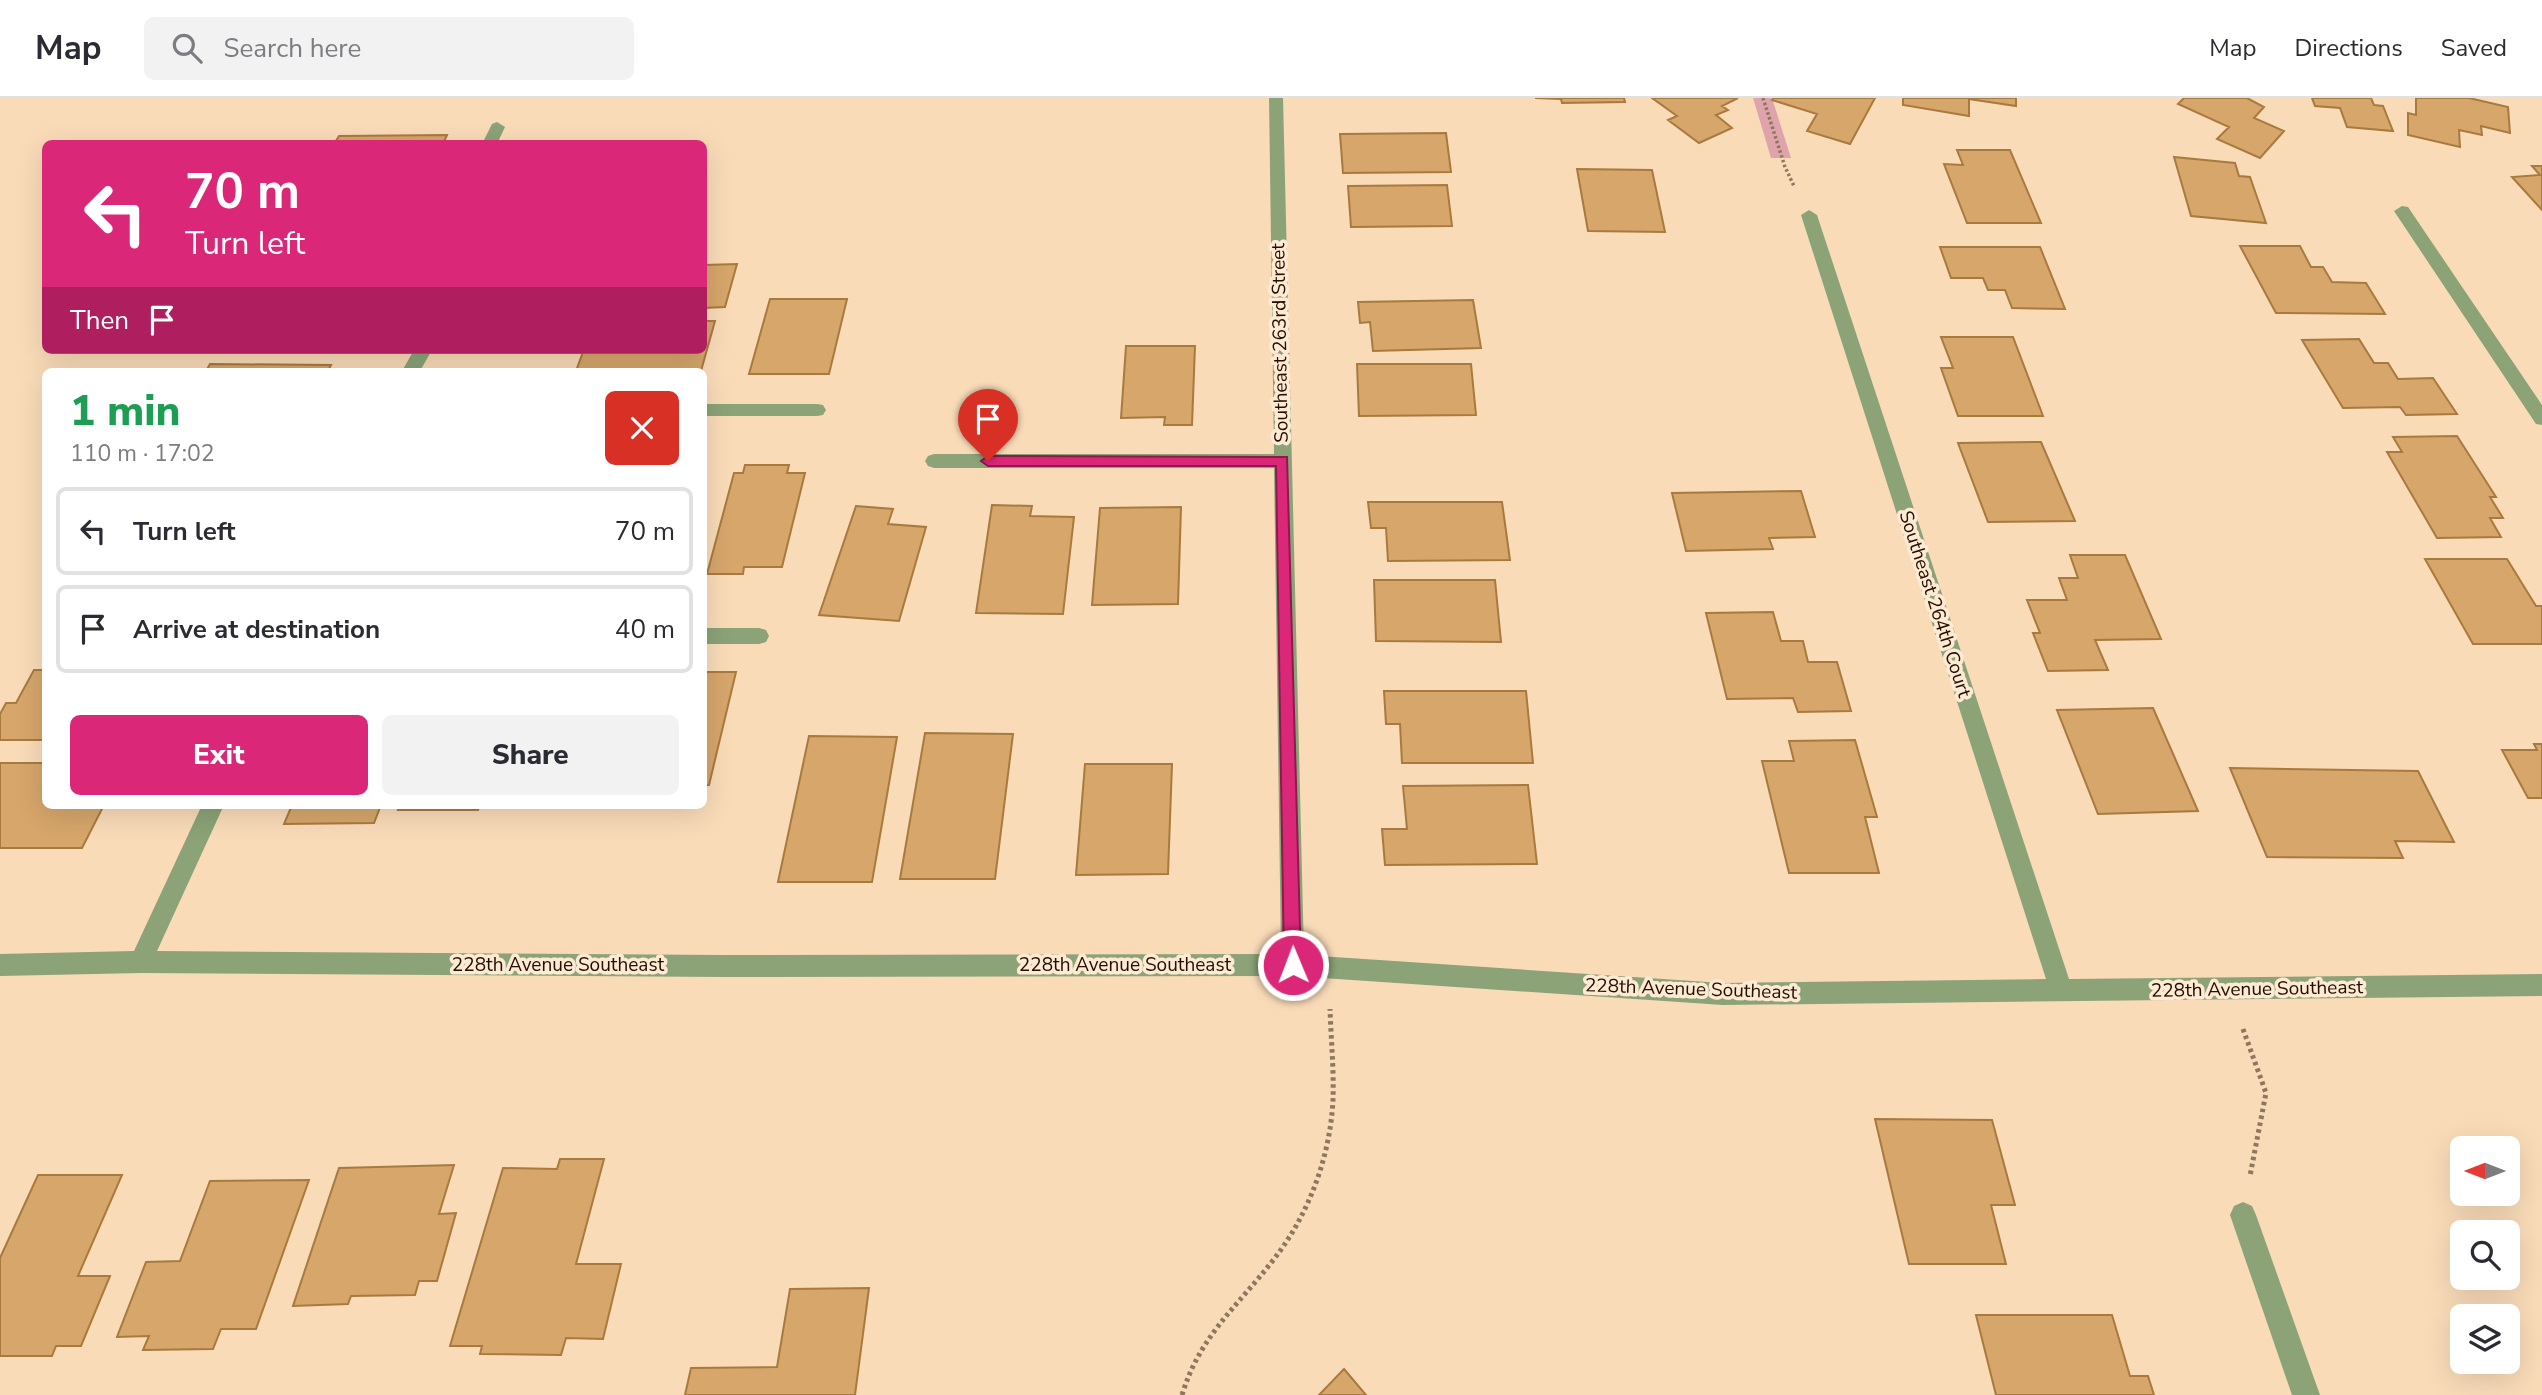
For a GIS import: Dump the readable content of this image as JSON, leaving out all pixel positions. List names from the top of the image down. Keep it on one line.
{"streets":{"street":["Southeast 263rd Street","Southeast 264th Court","228th Avenue Southeast"]},"crossings":[["Southeast 263rd Street","228th Avenue Southeast"],["Southeast 264th Court","228th Avenue Southeast"]],"north":"left","page":{"header":"Map","search":"Search here","nav":["Map","Directions","Saved"],"turn":["70 m","Turn left"],"then":"Then","heading":["1 min","110 m · 17:02"],"list":[{"name":"Turn left","value":"70 m"},{"name":"Arrive at destination","value":"40 m"}],"buttons":["Exit","Share"]}}
